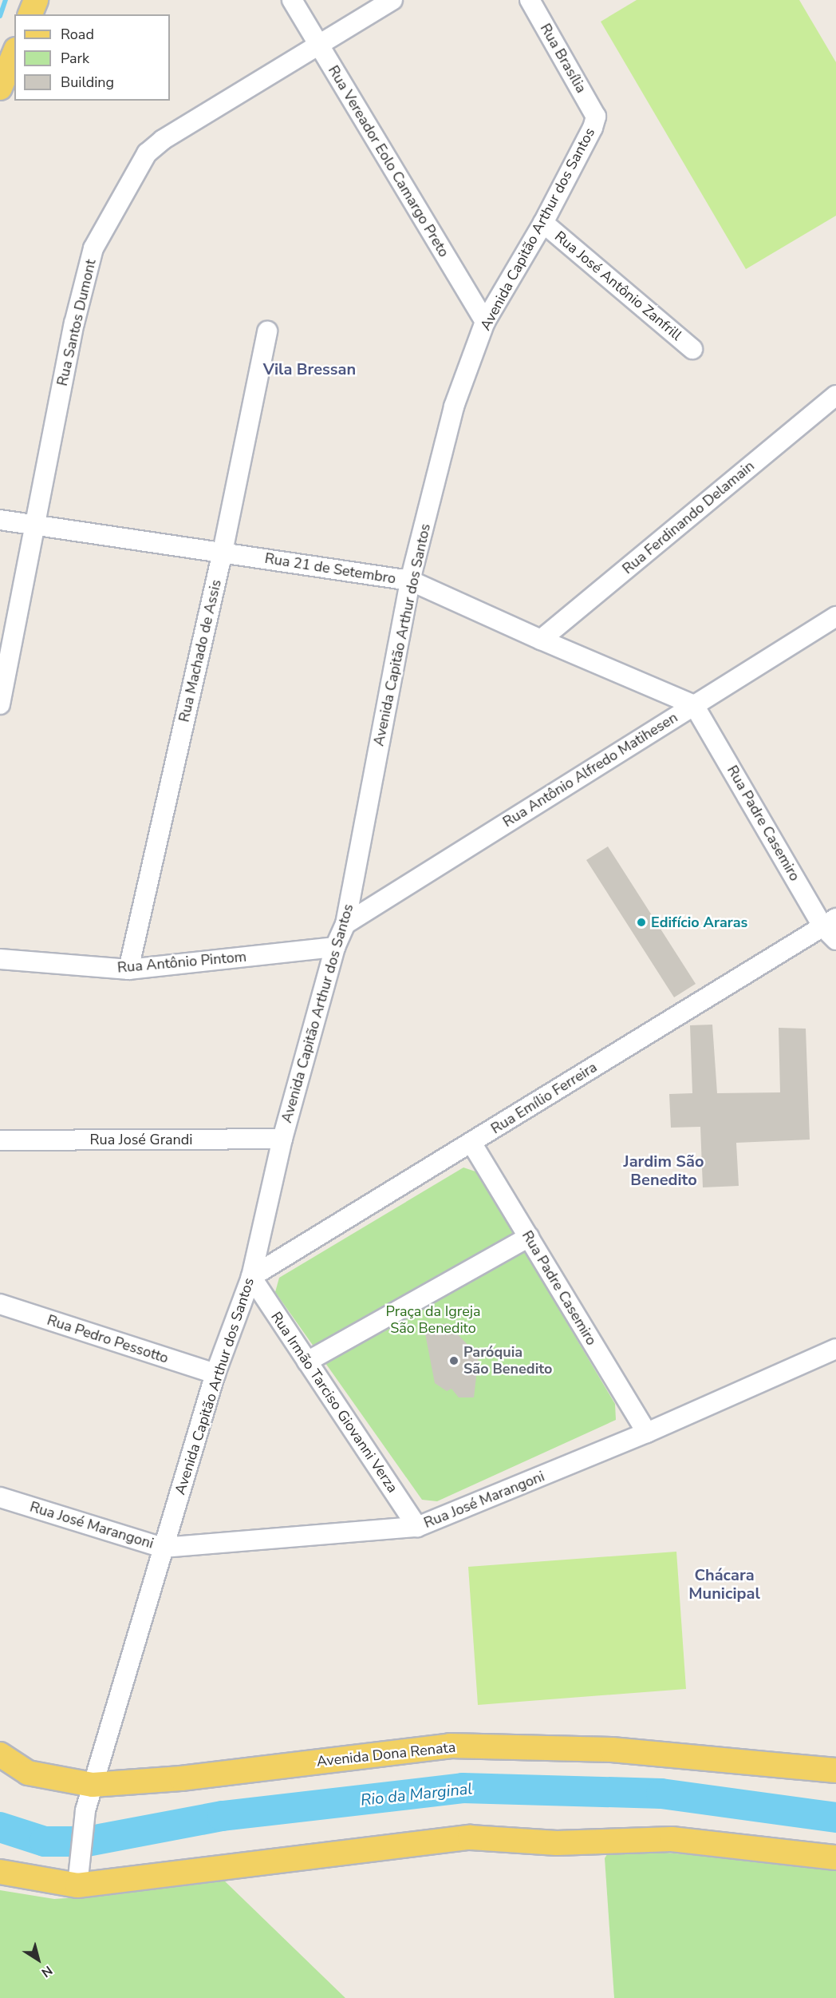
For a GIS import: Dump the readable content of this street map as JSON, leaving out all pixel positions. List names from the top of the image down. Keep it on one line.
{"streets":{"main road":["Avenida Dona Renata"],"street":["Rua Brasília","Rua Vereador Eolo Camargo Preto","Avenida Capitão Arthur dos Santos","Rua José Antônio Zanfrill","Rua Santos Dumont","Rua Ferdinando Delamain","Rua 21 de Setembro","Rua Machado de Assis","Rua Antônio Alfredo Matihesen","Rua Padre Casemiro","Rua Antônio Pintom","Rua Emílio Ferreira","Rua José Grandi","Rua Pedro Pessotto","Rua Irmão Tarciso Giovanni Verza","Rua José Marangoni"]},"crossings":[["Rua Brasília","Avenida Capitão Arthur dos Santos"],["Rua Vereador Eolo Camargo Preto","Avenida Capitão Arthur dos Santos"],["Rua Vereador Eolo Camargo Preto","Rua Santos Dumont"],["Avenida Capitão Arthur dos Santos","Rua José Antônio Zanfrill"],["Avenida Capitão Arthur dos Santos","Rua 21 de Setembro"],["Avenida Capitão Arthur dos Santos","Rua Antônio Alfredo Matihesen"],["Avenida Capitão Arthur dos Santos","Rua Antônio Pintom"],["Avenida Capitão Arthur dos Santos","Rua Emílio Ferreira"],["Avenida Capitão Arthur dos Santos","Rua José Grandi"],["Avenida Capitão Arthur dos Santos","Rua Pedro Pessotto"],["Avenida Capitão Arthur dos Santos","Rua Irmão Tarciso Giovanni Verza"],["Avenida Capitão Arthur dos Santos","Rua José Marangoni"],["Avenida Capitão Arthur dos Santos","Avenida Dona Renata"],["Rua Santos Dumont","Rua 21 de Setembro"],["Rua Ferdinando Delamain","Rua 21 de Setembro"],["Rua 21 de Setembro","Rua Machado de Assis"],["Rua 21 de Setembro","Rua Antônio Alfredo Matihesen"],["Rua 21 de Setembro","Rua Padre Casemiro"],["Rua Machado de Assis","Rua Antônio Pintom"],["Rua Antônio Alfredo Matihesen","Rua Padre Casemiro"],["Rua Padre Casemiro","Rua Emílio Ferreira"],["Rua Padre Casemiro","Rua José Marangoni"],["Rua Emílio Ferreira","Rua Irmão Tarciso Giovanni Verza"],["Rua Irmão Tarciso Giovanni Verza","Rua José Marangoni"]],"districts":["Vila Bressan","Jardim São Benedito","Chácara Municipal"],"water":["Rio da Marginal"],"parks":["Praça da Igreja São Benedito"],"places":["Edifício Araras","Paróquia São Benedito"],"legend":["Road","Park","Building"],"north":"bottom right"}
